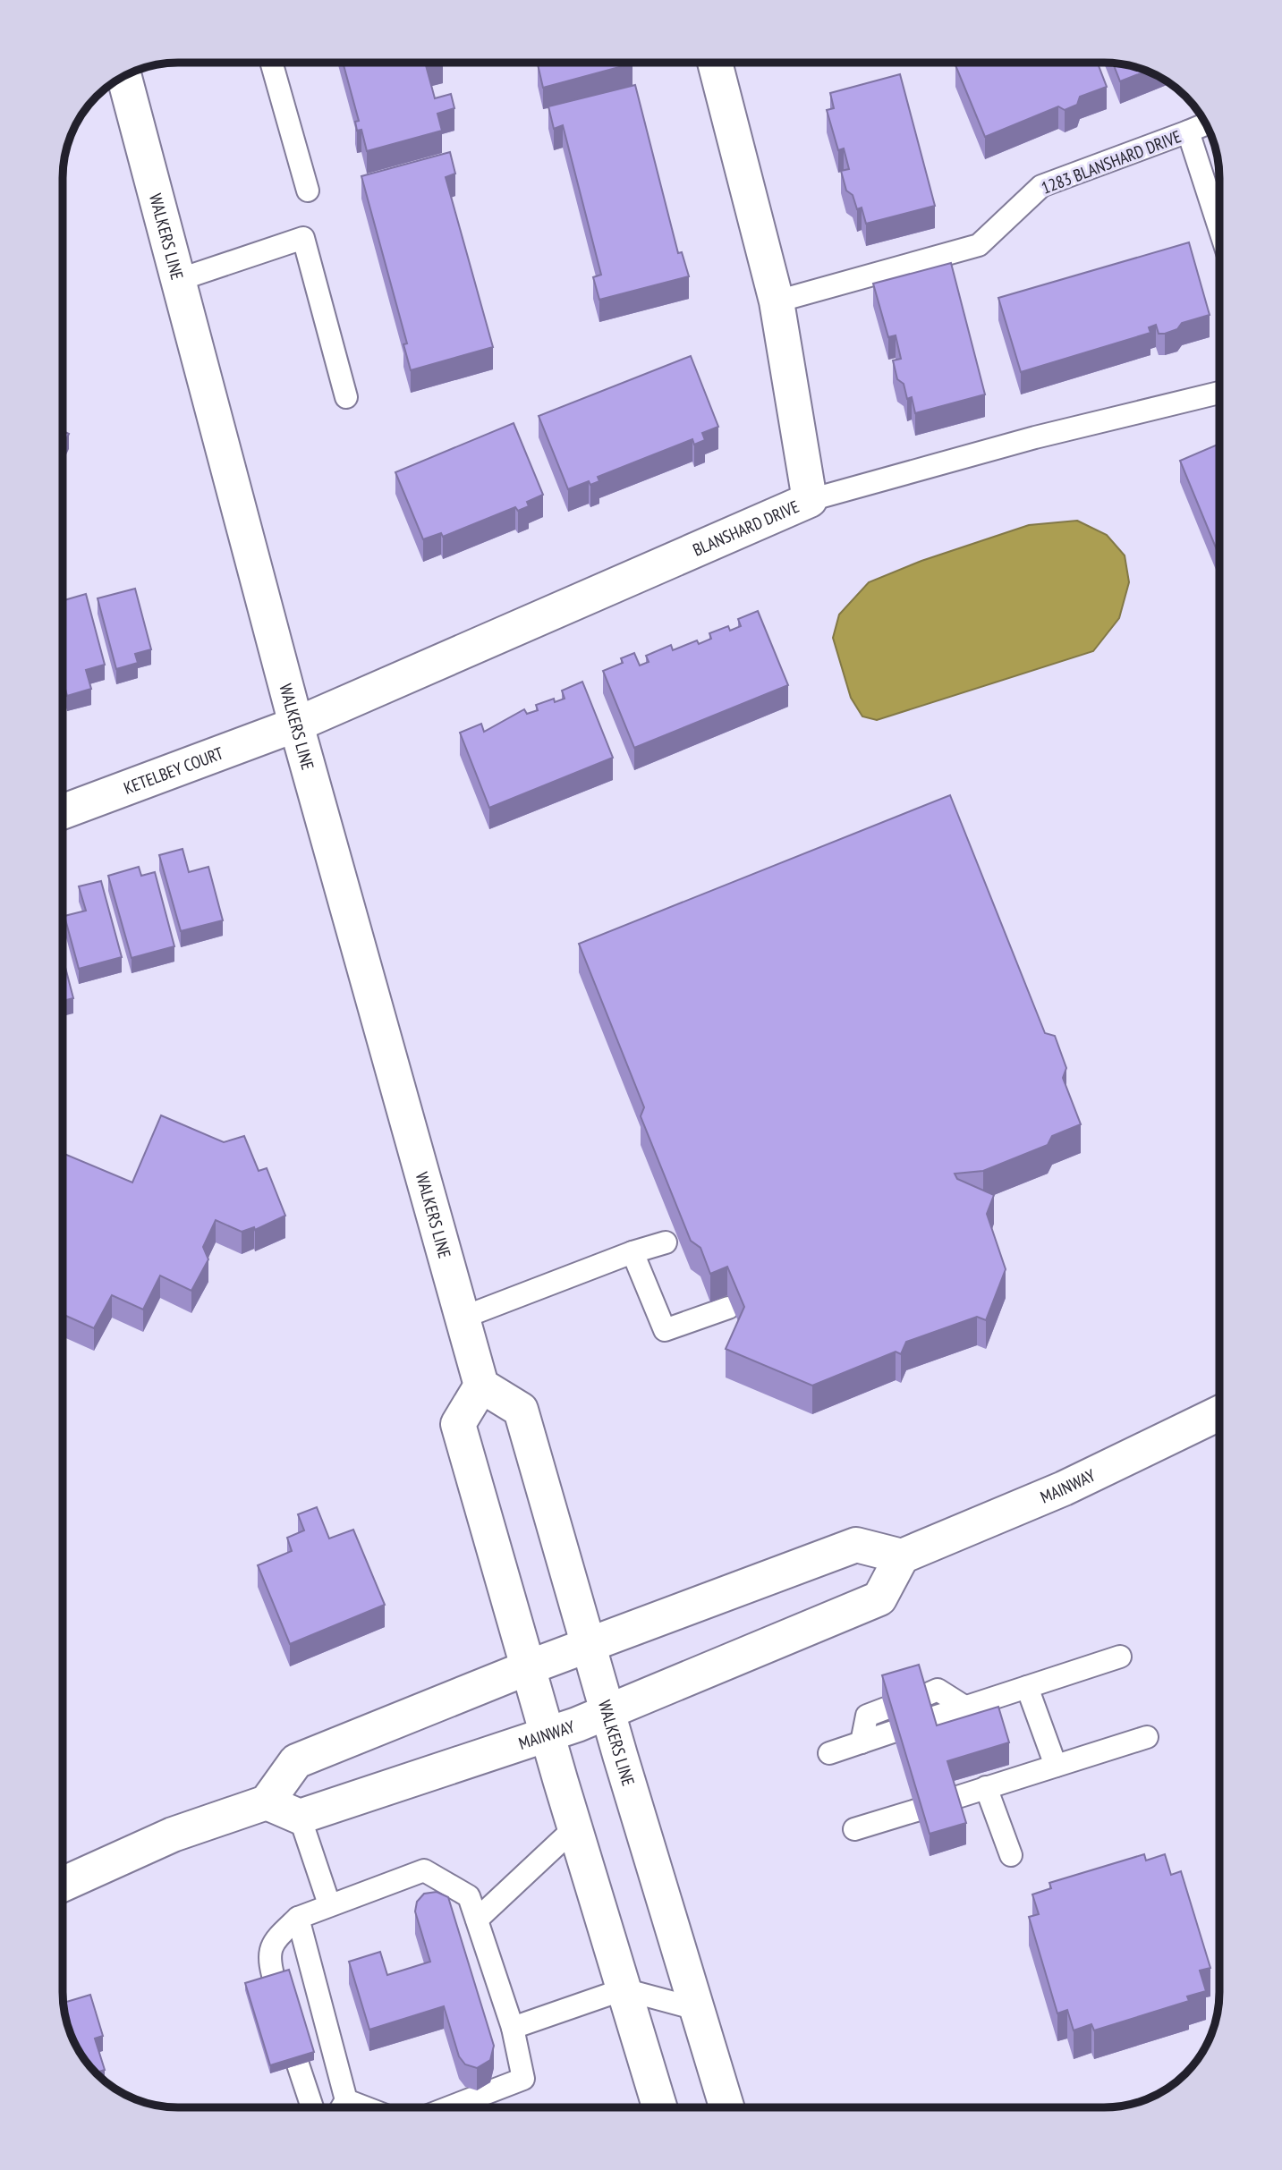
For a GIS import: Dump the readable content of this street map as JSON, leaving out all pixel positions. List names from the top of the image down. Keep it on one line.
{"streets":{"street":["WALKERS LINE","BLANSHARD DRIVE","KETELBEY COURT","MAINWAY"],"lane":["1283 BLANSHARD DRIVE"]},"crossings":[["1283 BLANSHARD DRIVE","BLANSHARD DRIVE"],["WALKERS LINE","BLANSHARD DRIVE"],["WALKERS LINE","KETELBEY COURT"],["WALKERS LINE","MAINWAY"],["BLANSHARD DRIVE","KETELBEY COURT"]]}
